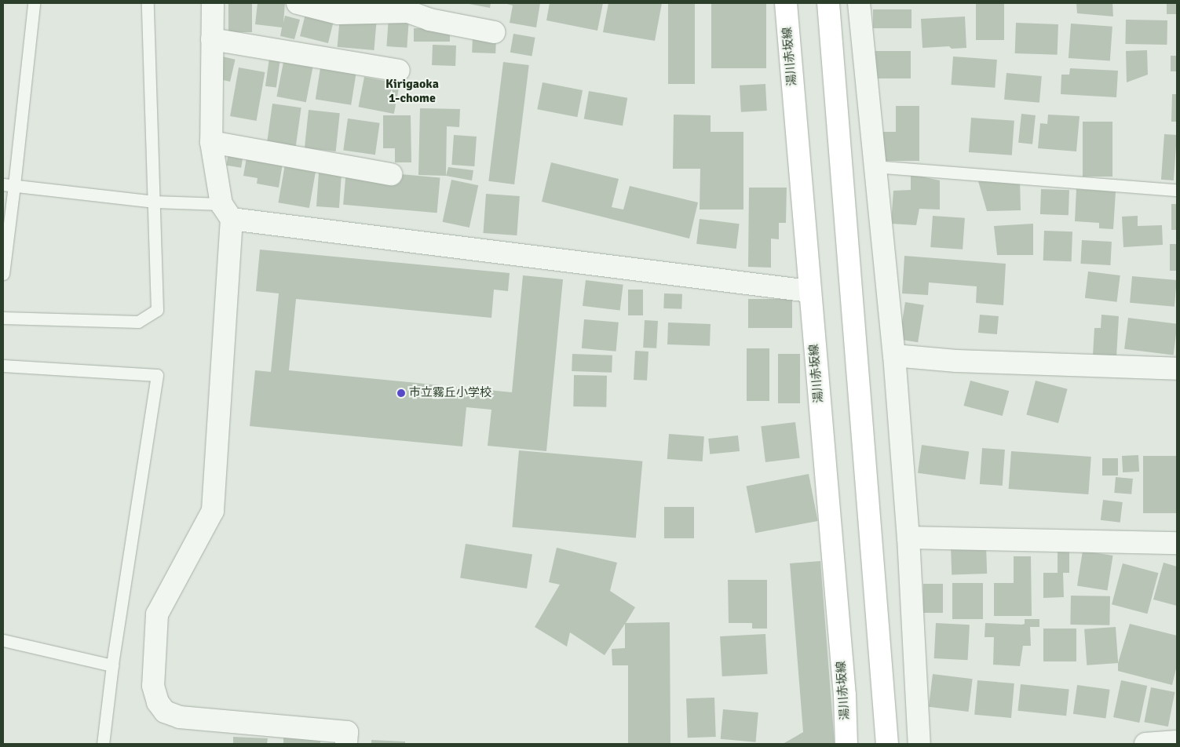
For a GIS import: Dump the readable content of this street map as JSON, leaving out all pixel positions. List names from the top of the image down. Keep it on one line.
{"streets":{"main road":["湯川赤坂線"]},"districts":["Kirigaoka 1-chome"],"places":["市立霧丘小学校"]}
